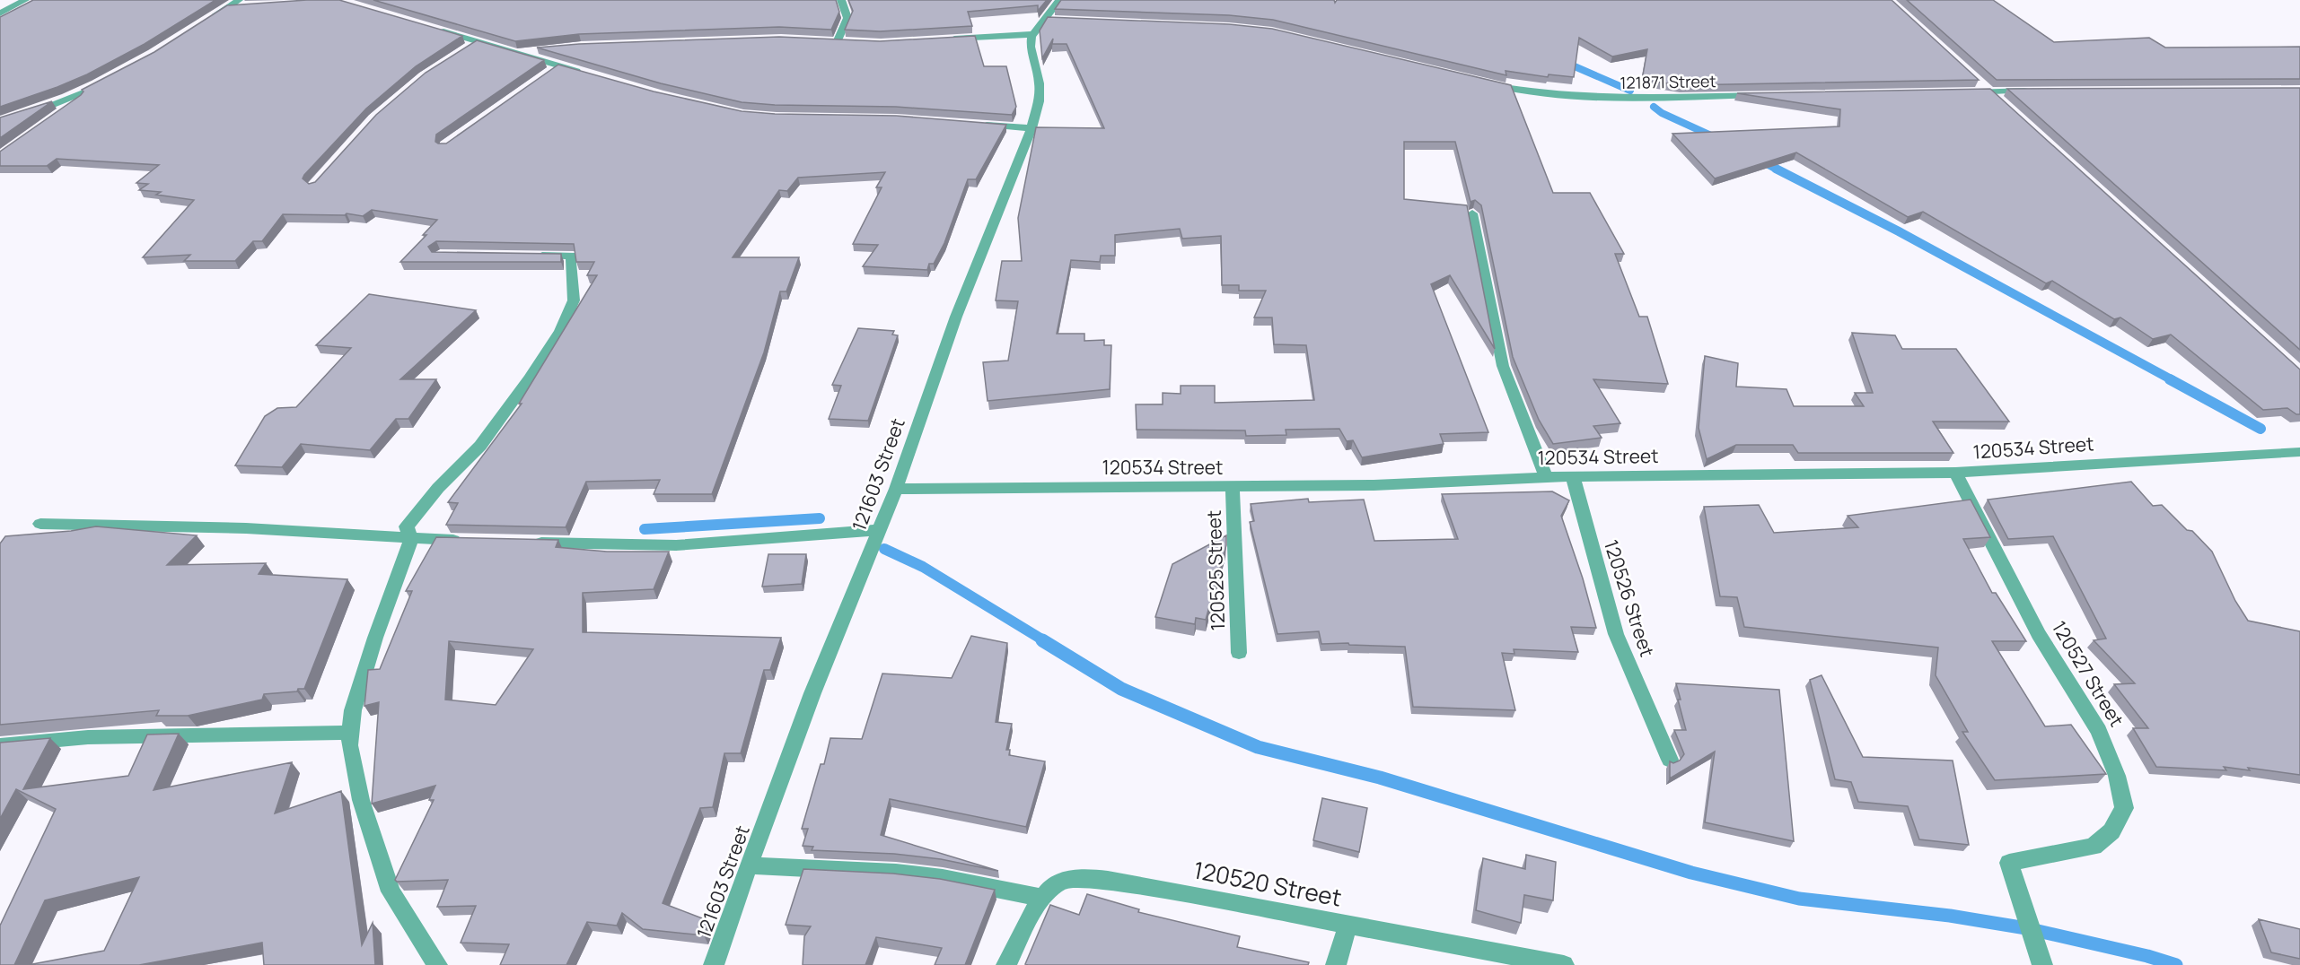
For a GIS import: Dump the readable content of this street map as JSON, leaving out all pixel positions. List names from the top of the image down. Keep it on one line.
{"streets":{"street":["121871 Street","120534 Street","121603 Street","120525 Street","120526 Street","120527 Street","120520 Street"]},"crossings":[["120534 Street","121603 Street"],["120534 Street","120525 Street"],["120534 Street","120526 Street"],["120534 Street","120527 Street"]]}
